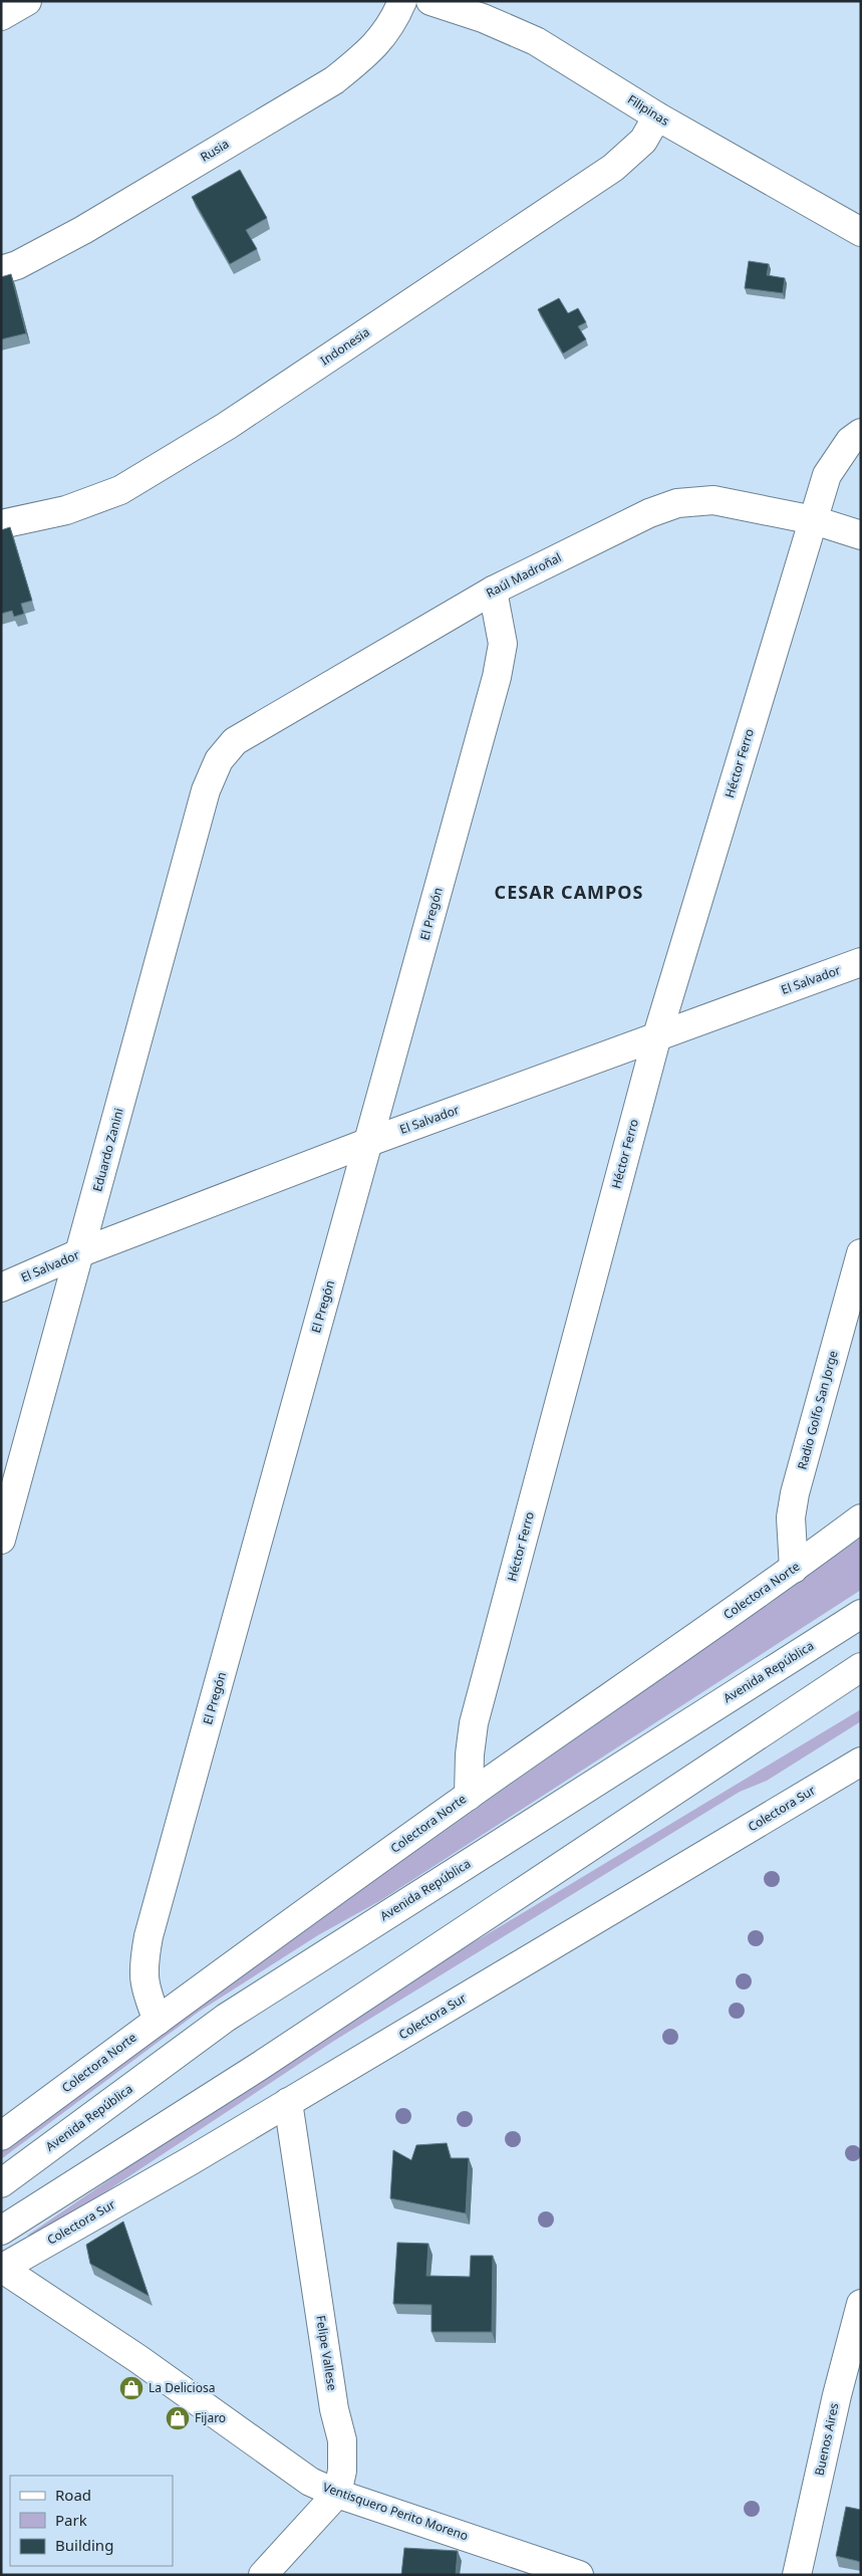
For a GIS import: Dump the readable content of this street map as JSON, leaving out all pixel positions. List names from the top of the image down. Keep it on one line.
{"streets":{"street":["Filipinas","Rusia","Indonesia","Raúl Madroñal","Héctor Ferro","El Pregón","El Salvador","Eduardo Zanini","Radio Golfo San Jorge","Colectora Norte","Avenida República","Colectora Sur","Felipe Vallese","Buenos Aires","Ventisquero Perito Moreno"]},"crossings":[["Filipinas","Indonesia"],["Raúl Madroñal","Héctor Ferro"],["Raúl Madroñal","El Pregón"],["Raúl Madroñal","Eduardo Zanini"],["Héctor Ferro","El Salvador"],["Héctor Ferro","Colectora Norte"],["El Pregón","El Salvador"],["El Pregón","Colectora Norte"],["El Salvador","Eduardo Zanini"],["Radio Golfo San Jorge","Colectora Norte"],["Colectora Sur","Felipe Vallese"],["Colectora Sur","Ventisquero Perito Moreno"],["Felipe Vallese","Ventisquero Perito Moreno"]],"districts":["CESAR CAMPOS"],"places":{"shop":["La Deliciosa","Fijaro"]},"legend":["Road","Park","Building"]}
